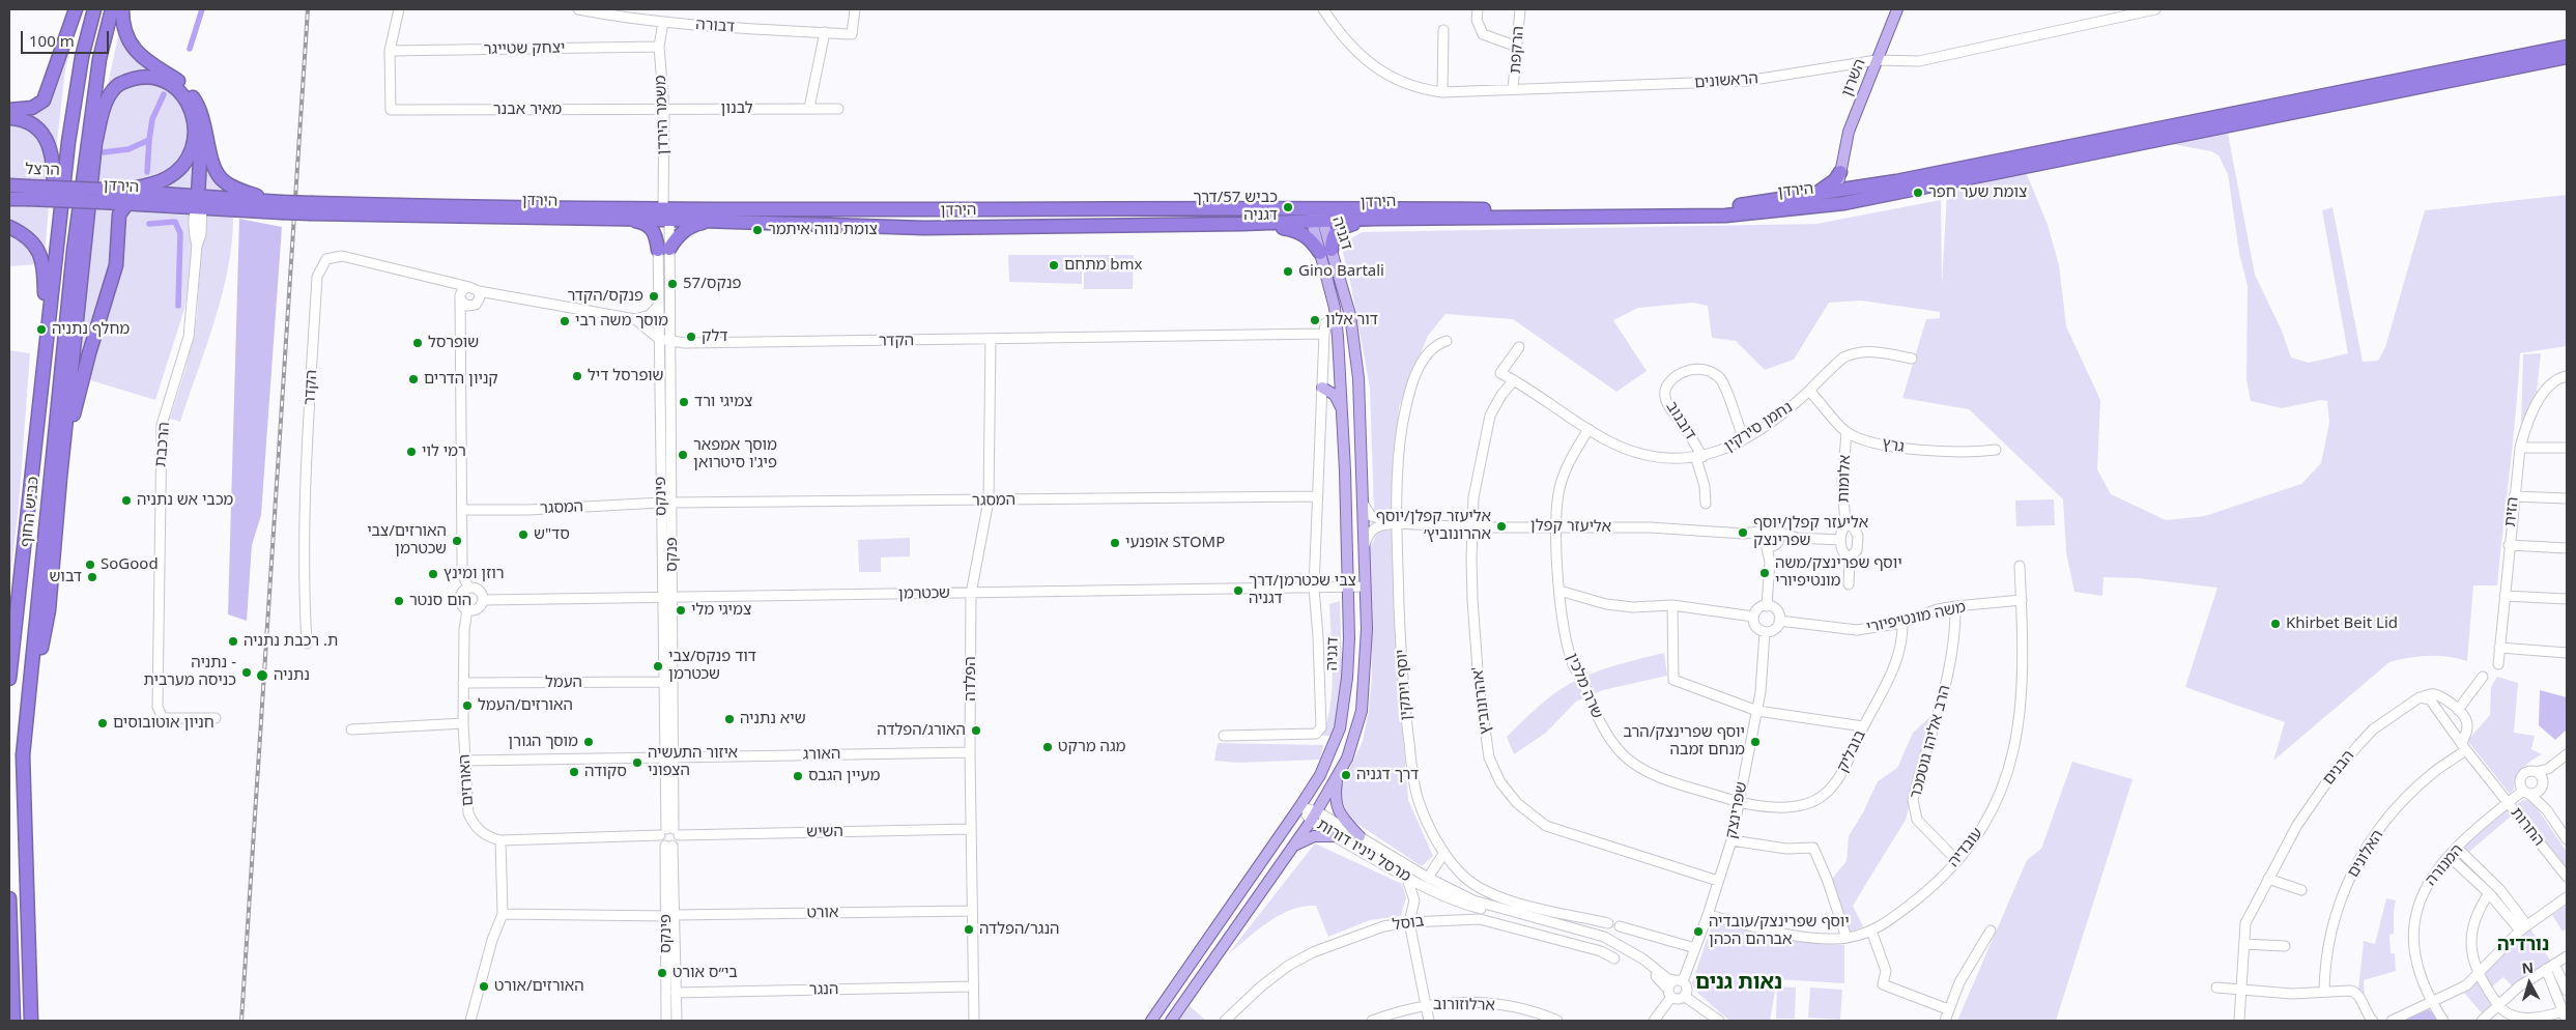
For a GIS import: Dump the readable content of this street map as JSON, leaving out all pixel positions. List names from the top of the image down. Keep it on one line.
{"streets":{"highway":["הרצל","הירדן","כביש החוף"],"main road":["השרון","דגניה"],"street":["דבורה","יצחק שטייגר","הרקפת","הראשונים","לבנון","מאיר אבנר","משמר הירדן","הקדר","דובנוב","נחמן סירקין","הרכבת","גרץ","אלומות","פינקס","המסגר","הזית","אליעזר קפלן","פנקס","שכטרמן","משה מונטיפיורי","הפלדה","העמל","יוסף ויתקין","שרה מלכין","אהרונוביץ'","הרב אליהו גוטמכר","בובליק","האורג","הבנים","האורזים","שפרינצק","החרות","השיש","עובדיה","מרסל ניניו דורות","האלונים","המנורה","אורט","בוסל","הנגר","ארלוזורוב"]},"crossings":[["דבורה","משמר הירדן"],["יצחק שטייגר","מאיר אבנר"],["יצחק שטייגר","משמר הירדן"],["הרקפת","הראשונים"],["השרון","הראשונים"],["השרון","הירדן"],["לבנון","מאיר אבנר"],["לבנון","משמר הירדן"],["מאיר אבנר","משמר הירדן"],["משמר הירדן","הירדן"],["משמר הירדן","פינקס"],["הרצל","הירדן"],["הירדן","דגניה"],["הירדן","הרכבת"],["הירדן","פינקס"],["דגניה","אליעזר קפלן"],["דגניה","שכטרמן"],["דגניה","מרסל ניניו דורות"],["הקדר","פינקס"],["הקדר","פנקס"],["הקדר","הפלדה"],["דובנוב","נחמן סירקין"],["נחמן סירקין","גרץ"],["נחמן סירקין","שרה מלכין"],["נחמן סירקין","אהרונוביץ'"],["גרץ","אלומות"],["פינקס","המסגר"],["פינקס","פנקס"],["פינקס","שכטרמן"],["פינקס","העמל"],["פינקס","האורג"],["פינקס","השיש"],["פינקס","אורט"],["המסגר","פנקס"],["המסגר","הפלדה"],["אליעזר קפלן","יוסף ויתקין"],["אליעזר קפלן","שרה מלכין"],["אליעזר קפלן","אהרונוביץ'"],["פנקס","שכטרמן"],["פנקס","האורג"],["שכטרמן","הפלדה"],["שכטרמן","האורזים"],["משה מונטיפיורי","הרב אליהו גוטמכר"],["משה מונטיפיורי","בובליק"],["משה מונטיפיורי","שפרינצק"],["משה מונטיפיורי","עובדיה"],["הפלדה","האורג"],["הפלדה","השיש"],["הפלדה","אורט"],["הפלדה","הנגר"],["העמל","האורזים"],["שרה מלכין","בובליק"],["שרה מלכין","שפרינצק"],["אהרונוביץ'","שפרינצק"],["הרב אליהו גוטמכר","עובדיה"],["בובליק","שפרינצק"],["האורג","האורזים"],["האורזים","השיש"],["שפרינצק","עובדיה"],["שפרינצק","מרסל ניניו דורות"],["החרות","המנורה"]],"districts":["נורדיה","נאות גנים"],"places":["צומת שער חפר","כביש 57/דרך דגניה","צומת נווה איתמר","מתחם bmx","Gino Bartali","פנקס/57","פנקס/הקדר","דור אלון","מוסך משה רבי","מחלף נתניה","דלק","שופרסל","שופרסל דיל","קניון הדרים","צמיגי ורד","רמי לוי","מוסך אמפאר פיג'ו סיטרואן","מכבי אש נתניה","אליעזר קפלן/יוסף אהרונוביץ׳","אליעזר קפלן/יוסף שפרינצק","סד\"ש","האורזים/צבי שכטרמן","אופנעי STOMP","SoGood","יוסף שפרינצק/משה מונטיפיורי","רוזן ומינץ","דבוש","צבי שכטרמן/דרך דגניה","הום סנטר","צמיגי מלי","Khirbet Beit Lid","ת. רכבת נתניה","דוד פנקס/צבי שכטרמן","נתניה - כניסה מערבית","נתניה","האורזים/העמל","שיא נתניה","חניון אוטובוסים","האורג/הפלדה","מוסך הגורן","יוסף שפרינצק/הרב מנחם זמבה","מגה מרקט","איזור התעשיה הצפוני","סקודה","דרך דגניה","מעיין הגבס","הנגר/הפלדה","יוסף שפרינצק/עובדיה אברהם הכהן","בי״ס אורט","האורזים/אורט"],"scale_bar":"100 m","north":"top"}
